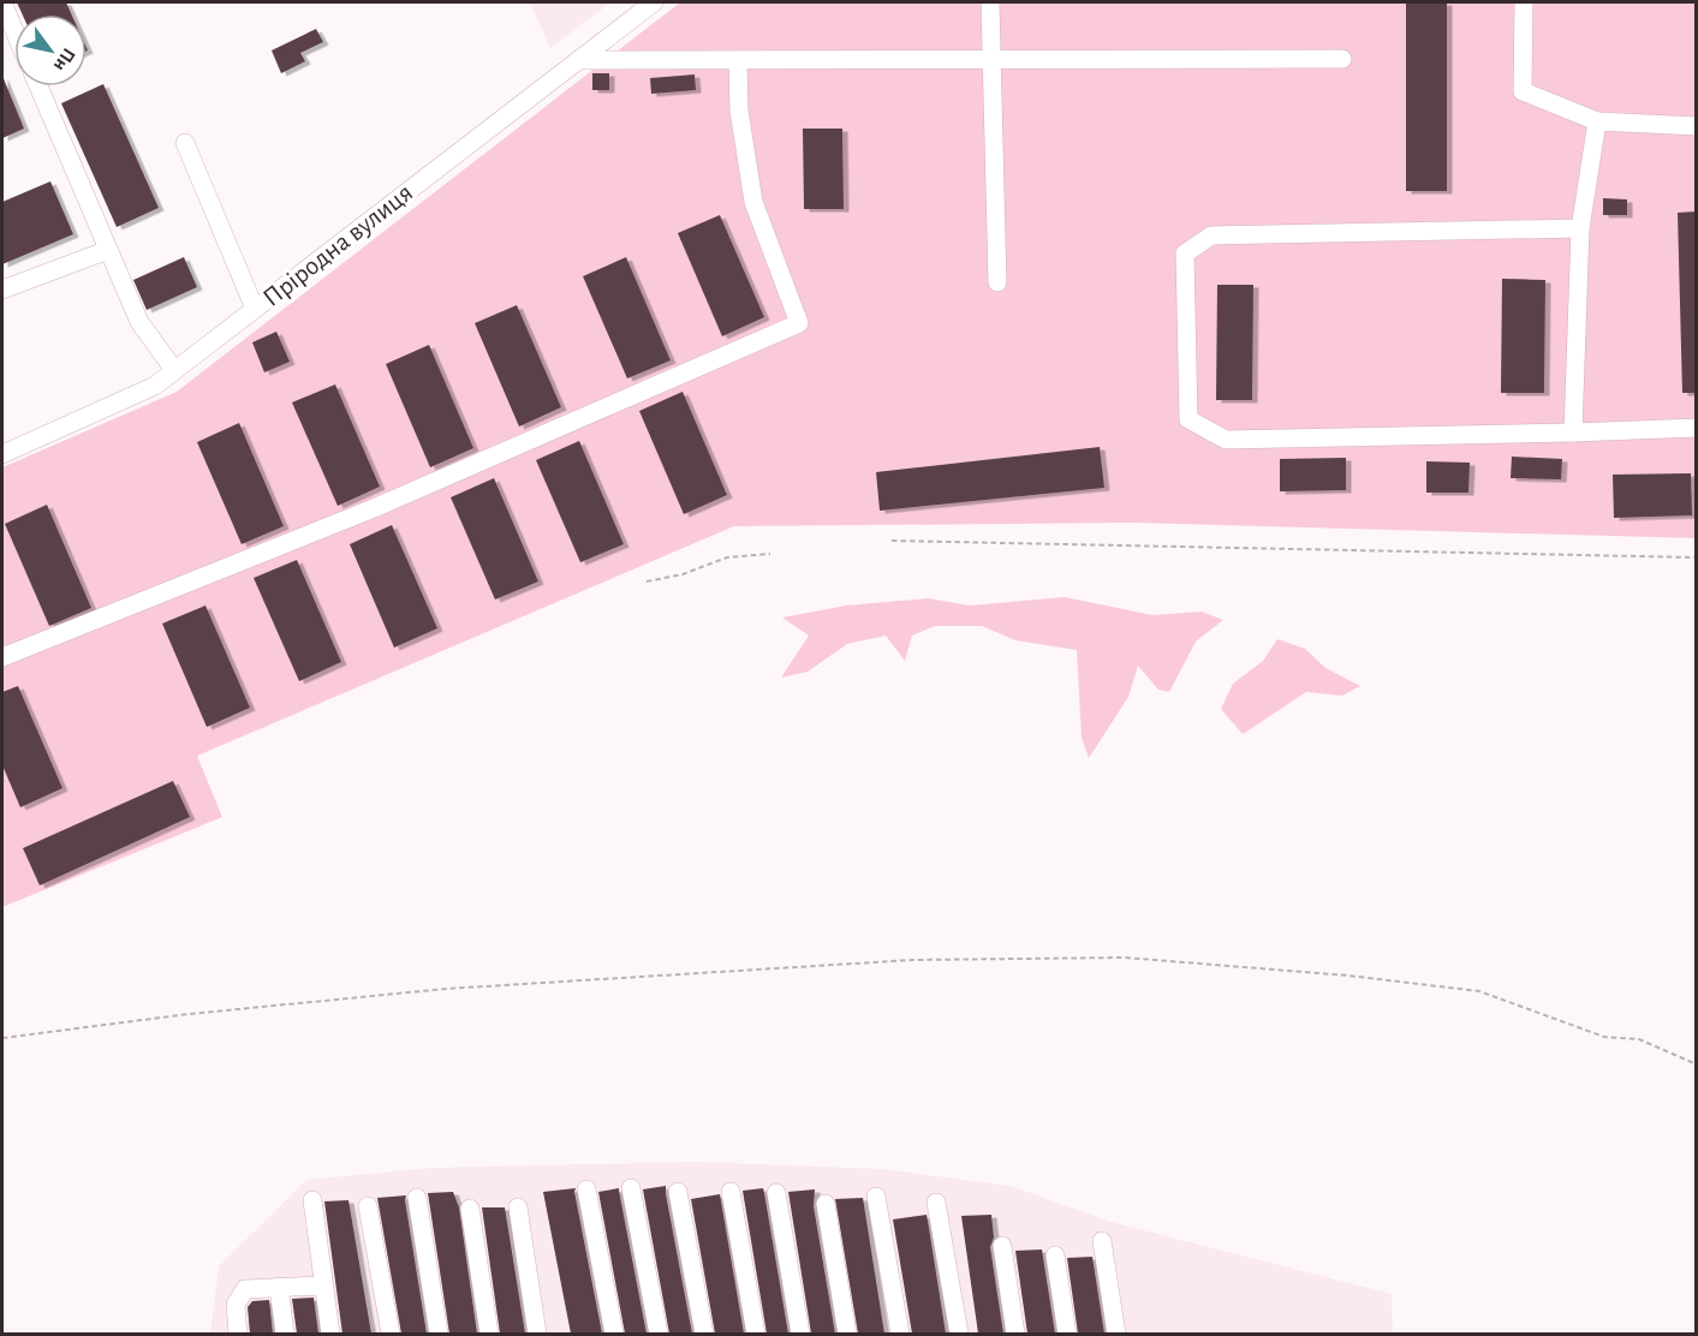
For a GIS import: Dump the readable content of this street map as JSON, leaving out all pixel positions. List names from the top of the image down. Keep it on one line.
{"streets":{"street":["Пріродна вулиця"]},"north":"bottom right"}
